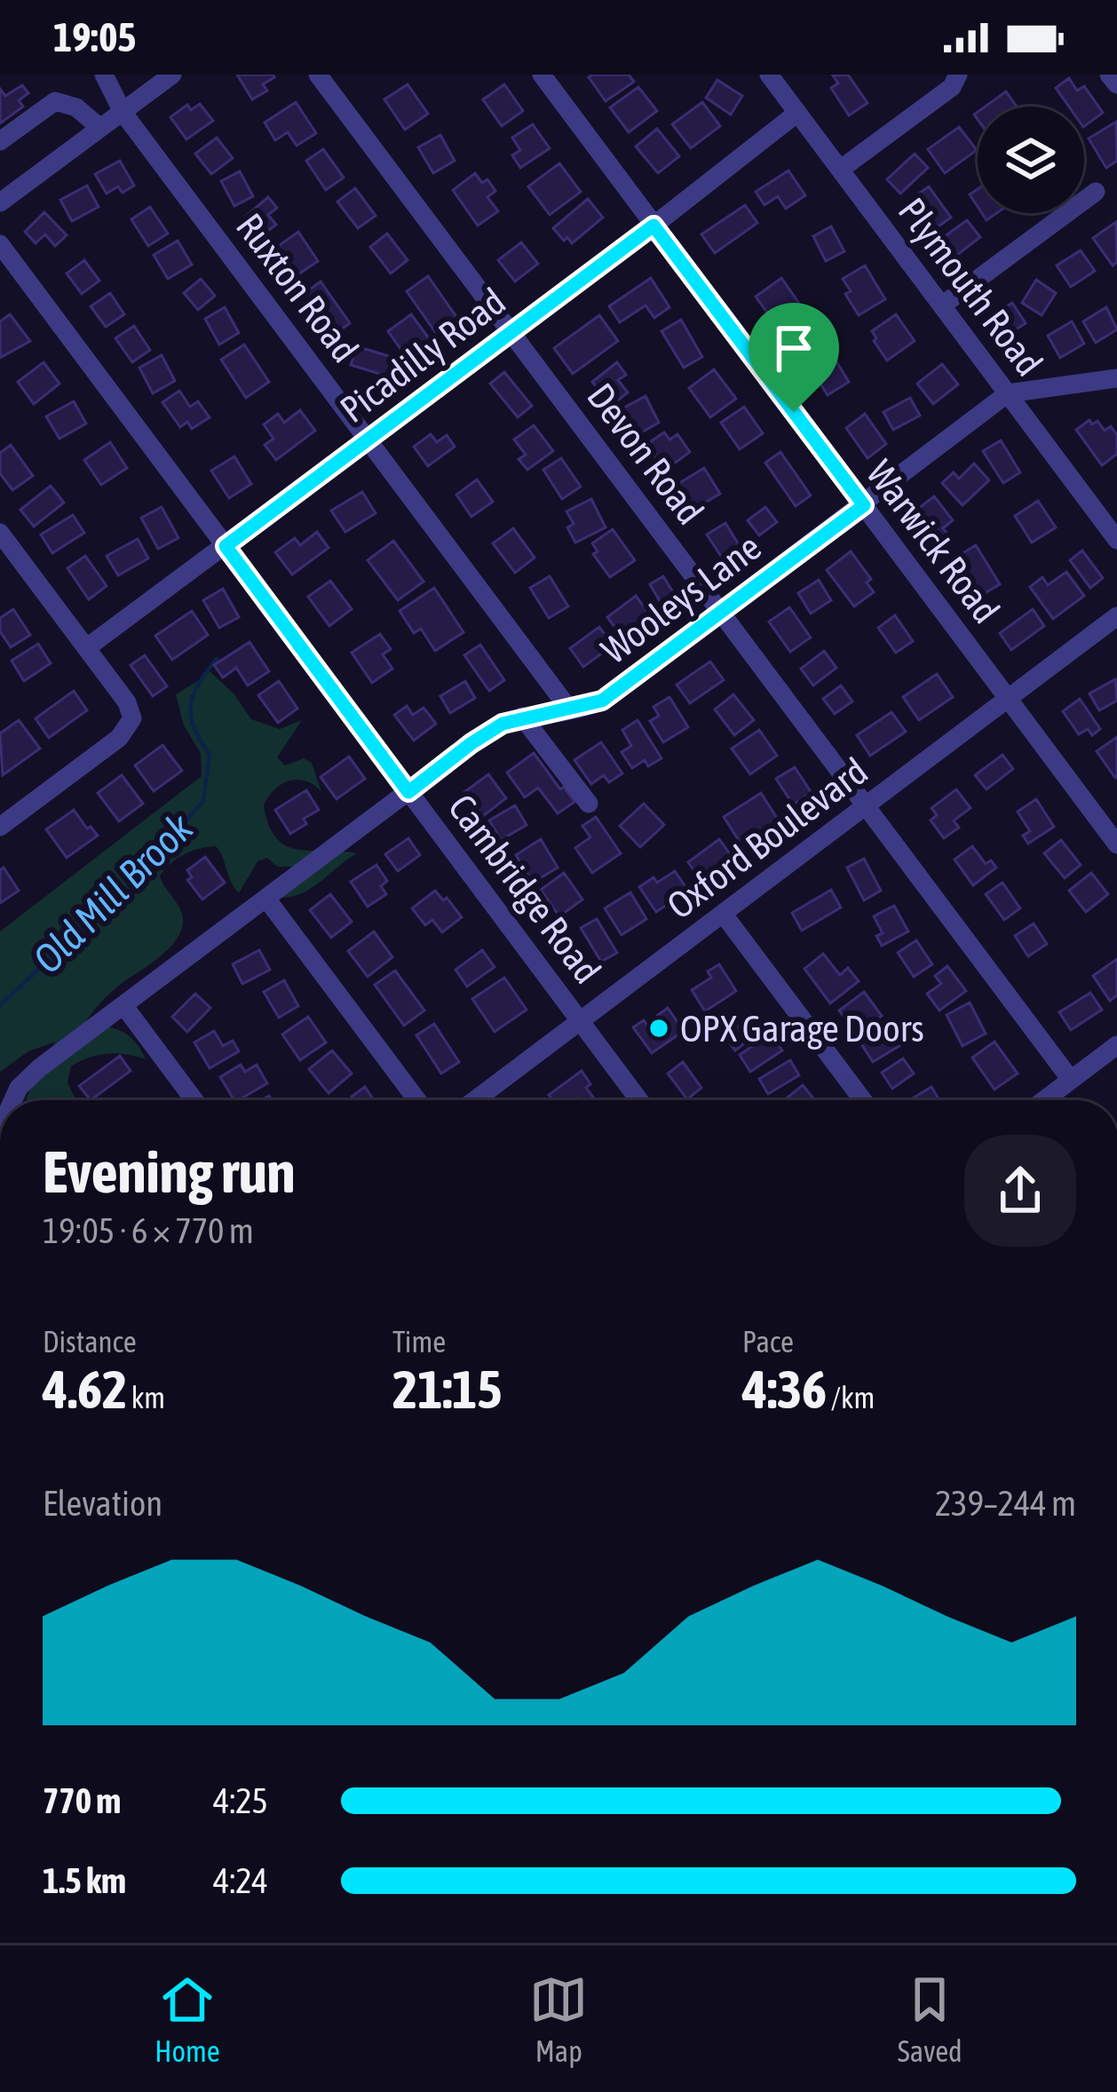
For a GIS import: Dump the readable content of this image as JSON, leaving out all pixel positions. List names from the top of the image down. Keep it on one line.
{"streets":{"street":["Plymouth Road","Ruxton Road","Picadilly Road","Devon Road","Warwick Road","Wooleys Lane","Oxford Boulevard","Cambridge Road"]},"crossings":[["Plymouth Road","Picadilly Road"],["Plymouth Road","Wooleys Lane"],["Ruxton Road","Picadilly Road"],["Ruxton Road","Wooleys Lane"],["Picadilly Road","Devon Road"],["Picadilly Road","Warwick Road"],["Picadilly Road","Cambridge Road"],["Devon Road","Wooleys Lane"],["Devon Road","Oxford Boulevard"],["Warwick Road","Wooleys Lane"],["Warwick Road","Oxford Boulevard"],["Wooleys Lane","Cambridge Road"],["Oxford Boulevard","Cambridge Road"]],"water":["Old Mill Brook"],"places":["OPX Garage Doors"],"page":{"status":"19:05","heading":["Evening run","19:05 · 6 × 770 m"],"stats":[["Distance","4.62 km"],["Time","21:15"],["Pace","4:36 /km"]],"chart":["Elevation","239–244 m"],"list":[{"name":"770 m","note":"4:25"},{"name":"1.5 km","note":"4:24"}],"tabs":["Home","Map","Saved"]}}
